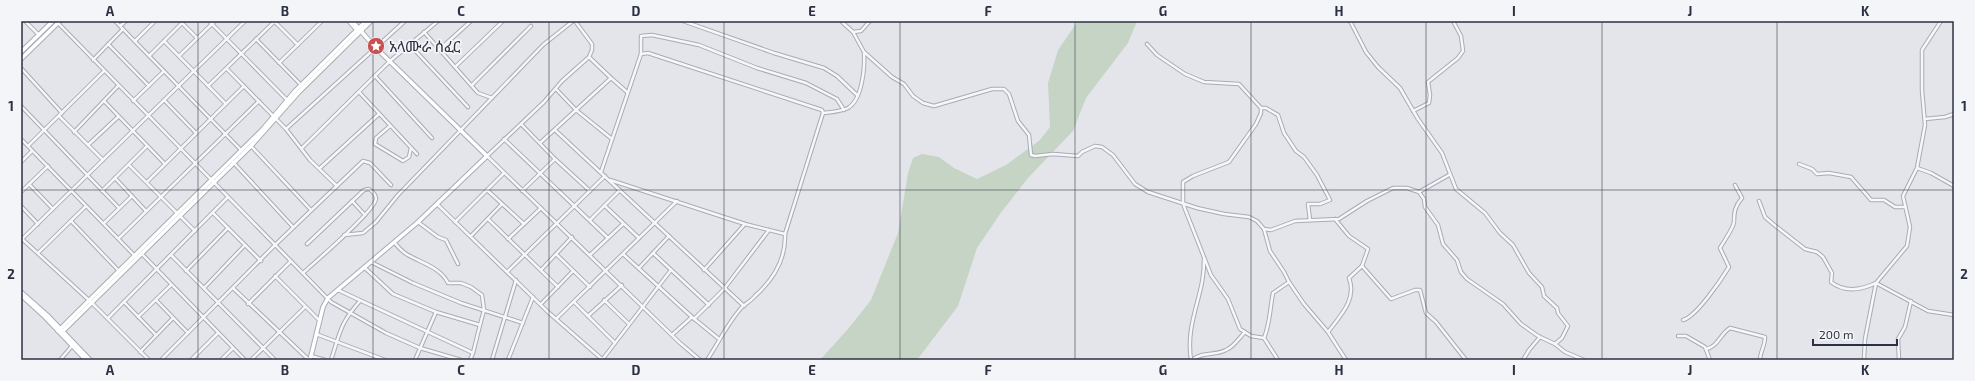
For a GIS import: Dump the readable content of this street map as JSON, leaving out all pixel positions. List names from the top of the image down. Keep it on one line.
{"places":{"place":["አላሙራ ሰፈር"]},"scale_bar":"200 m","grid":{"columns":["A","B","C","D","E","F","G","H","I","J","K"],"rows":["1","2"]}}
